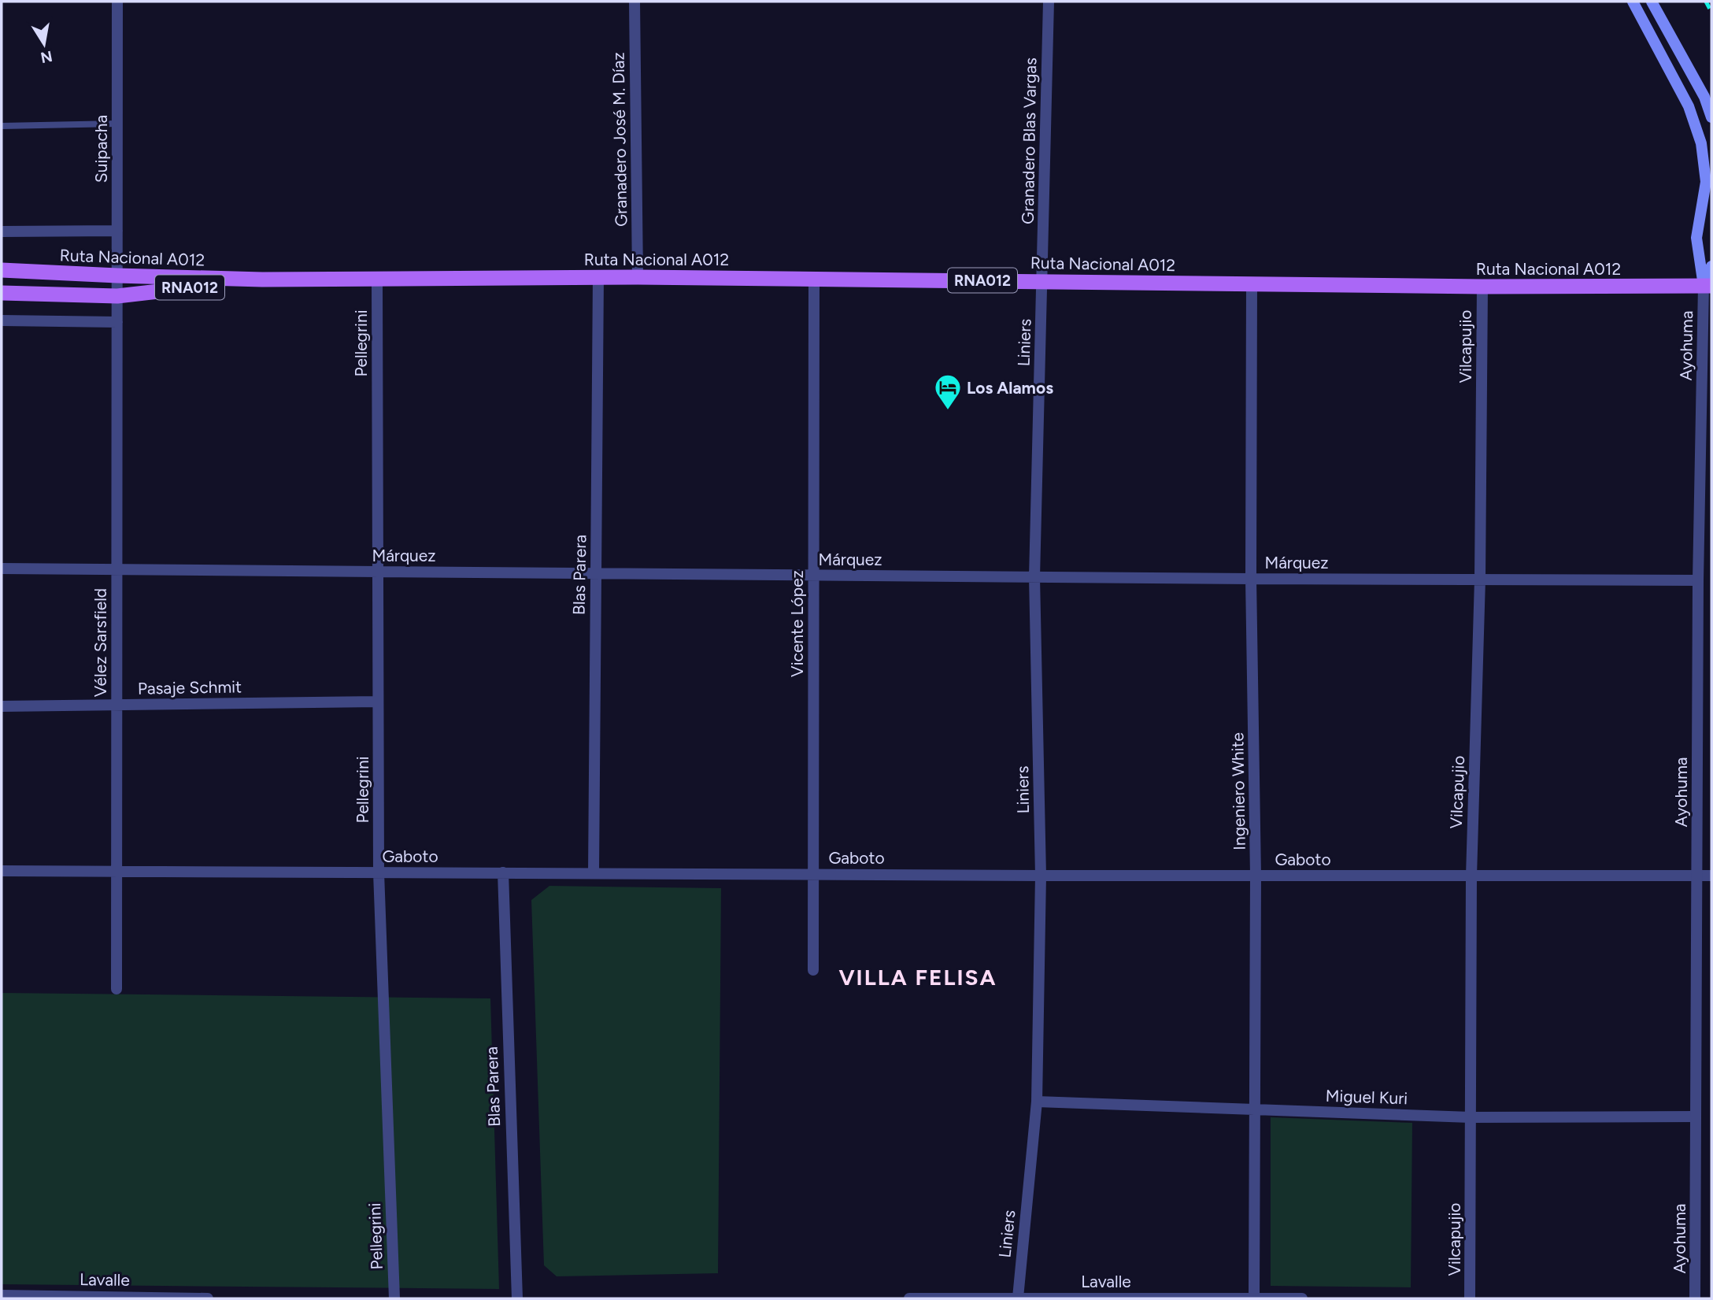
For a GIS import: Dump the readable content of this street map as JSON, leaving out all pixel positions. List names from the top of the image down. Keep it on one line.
{"streets":{"main road":["Ruta Nacional A012","RNA012"],"street":["Granadero José M. Díaz","Granadero Blas Vargas","Suipacha","Liniers","Pellegrini","Ayohuma","Vilcapujio","Márquez","Blas Parera","Vicente López","Vélez Sarsfield","Pasaje Schmit","Ingeniero White","Gaboto","Miguel Kuri","Lavalle"]},"crossings":[["Granadero José M. Díaz","Ruta Nacional A012"],["Granadero Blas Vargas","Ruta Nacional A012"],["Granadero Blas Vargas","Liniers"],["Suipacha","Ruta Nacional A012"],["Suipacha","Vélez Sarsfield"],["Ruta Nacional A012","Liniers"],["Ruta Nacional A012","Pellegrini"],["Ruta Nacional A012","Ayohuma"],["Ruta Nacional A012","Vilcapujio"],["Ruta Nacional A012","Blas Parera"],["Ruta Nacional A012","Vicente López"],["Ruta Nacional A012","Vélez Sarsfield"],["Ruta Nacional A012","Ingeniero White"],["Liniers","Márquez"],["Liniers","Gaboto"],["Liniers","Miguel Kuri"],["Liniers","Lavalle"],["Pellegrini","Márquez"],["Pellegrini","Pasaje Schmit"],["Pellegrini","Gaboto"],["Ayohuma","Márquez"],["Ayohuma","Gaboto"],["Ayohuma","Miguel Kuri"],["Vilcapujio","Márquez"],["Vilcapujio","Gaboto"],["Vilcapujio","Miguel Kuri"],["Márquez","Blas Parera"],["Márquez","Vicente López"],["Márquez","Vélez Sarsfield"],["Márquez","Ingeniero White"],["Blas Parera","Gaboto"],["Vicente López","Gaboto"],["Vélez Sarsfield","Pasaje Schmit"],["Vélez Sarsfield","Gaboto"],["Ingeniero White","Gaboto"],["Ingeniero White","Miguel Kuri"],["Ingeniero White","Lavalle"]],"districts":["VILLA FELISA"],"places":{"hotel":["Los Alamos"]},"north":"bottom"}
